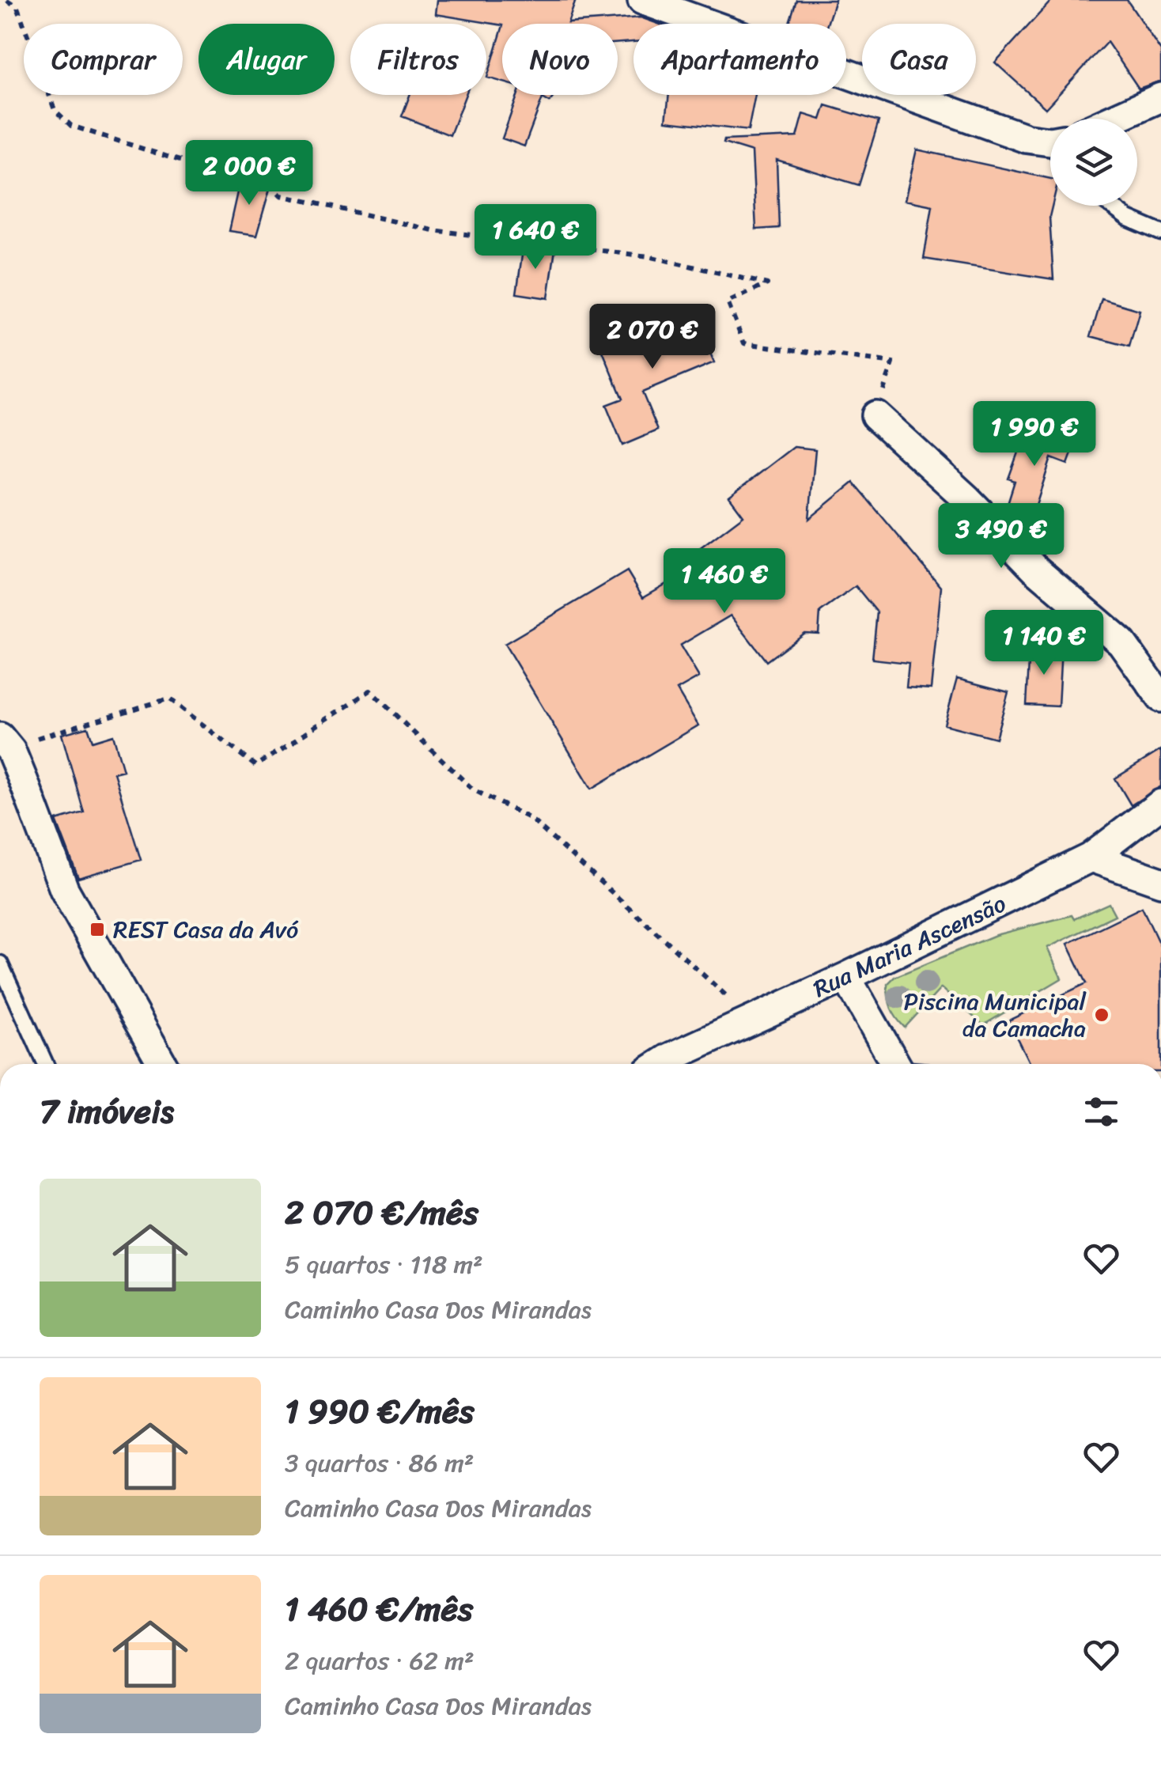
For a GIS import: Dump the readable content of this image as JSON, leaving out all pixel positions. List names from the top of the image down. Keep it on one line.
{"streets":{"street":["Rua Maria Ascensão"]},"places":{"transit":["REST Casa da Avó"],"other":["Piscina Municipal da Camacha"]},"page":{"chip":["Comprar","Alugar","Filtros","Novo","Apartamento","Casa"],"price":["2 000 €","1 640 €","2 070 €","1 990 €","3 490 €","1 460 €","1 140 €"],"heading":"7 imóveis","list":[{"name":"2 070 €/mês","note":"5 quartos · 118 m² · Caminho Casa Dos Mirandas"},{"name":"1 990 €/mês","note":"3 quartos · 86 m² · Caminho Casa Dos Mirandas"},{"name":"1 460 €/mês","note":"2 quartos · 62 m² · Caminho Casa Dos Mirandas"}]}}
